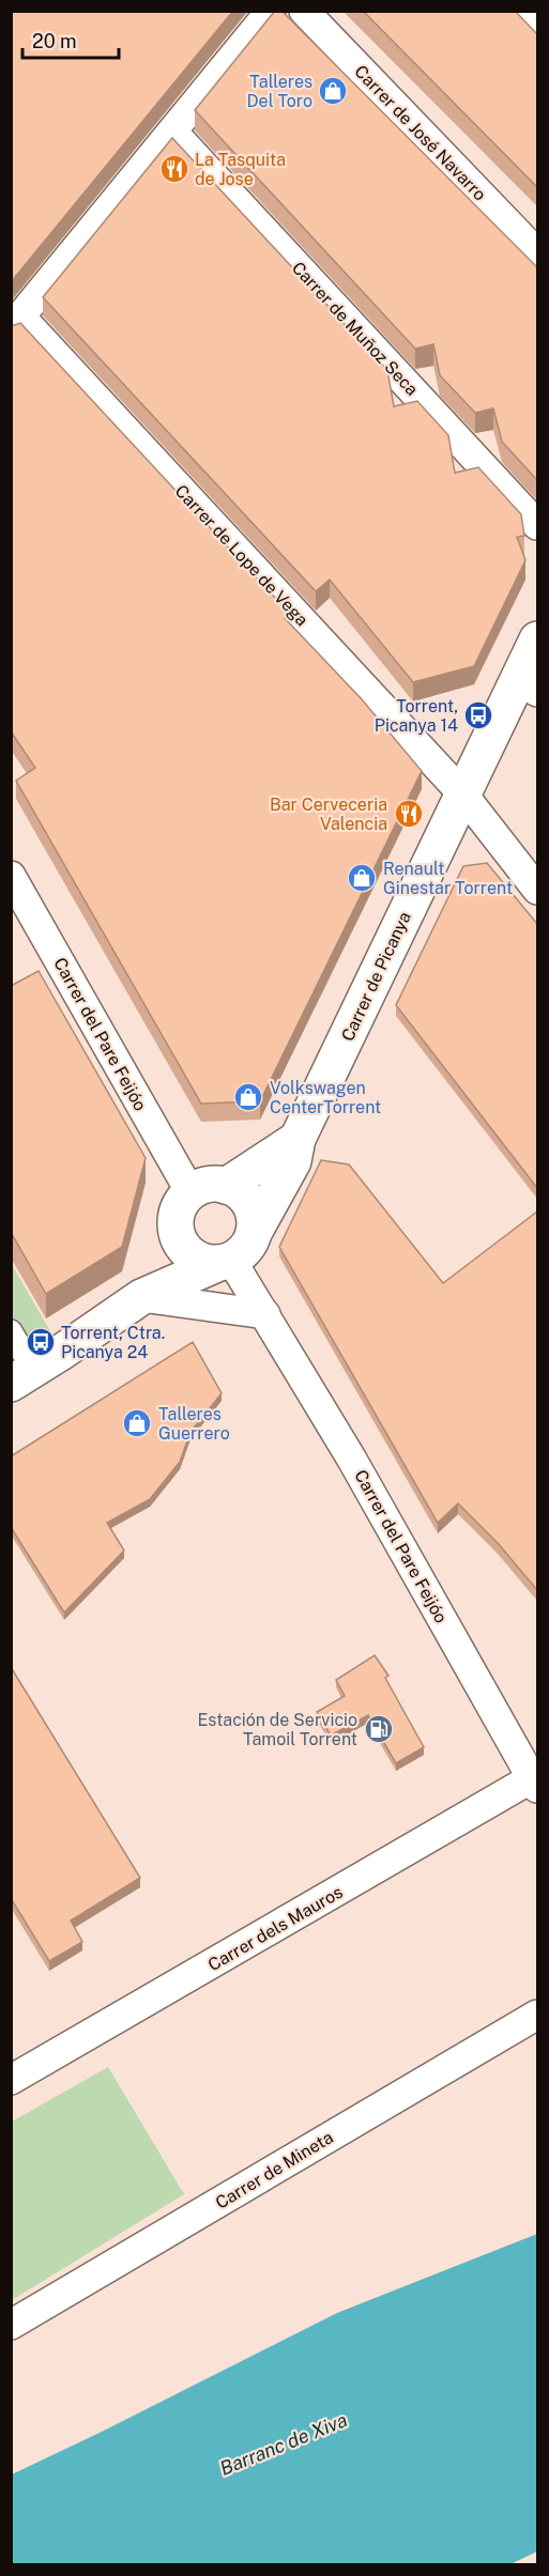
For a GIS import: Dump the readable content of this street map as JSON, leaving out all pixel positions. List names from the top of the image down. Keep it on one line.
{"streets":{"street":["Carrer de José Navarro","Carrer de Muñoz Seca","Carrer de Lope de Vega","Carrer de Picanya","Carrer del Pare Feijóo","Carrer dels Mauros","Carrer de Mineta"]},"crossings":[["Carrer de Lope de Vega","Carrer de Picanya"],["Carrer de Picanya","Carrer del Pare Feijóo"],["Carrer del Pare Feijóo","Carrer dels Mauros"]],"water":["Barranc de Xiva"],"places":{"shop":["Talleres Del Toro","Renault Ginestar Torrent","Volkswagen CenterTorrent","Talleres Guerrero"],"restaurant":["La Tasquita de Jose","Bar Cerveceria Valencia"],"bus stop":["Torrent, Picanya 14","Torrent, Ctra. Picanya 24"],"fuel station":["Estación de Servicio Tamoil Torrent"]},"scale_bar":"20 m"}
